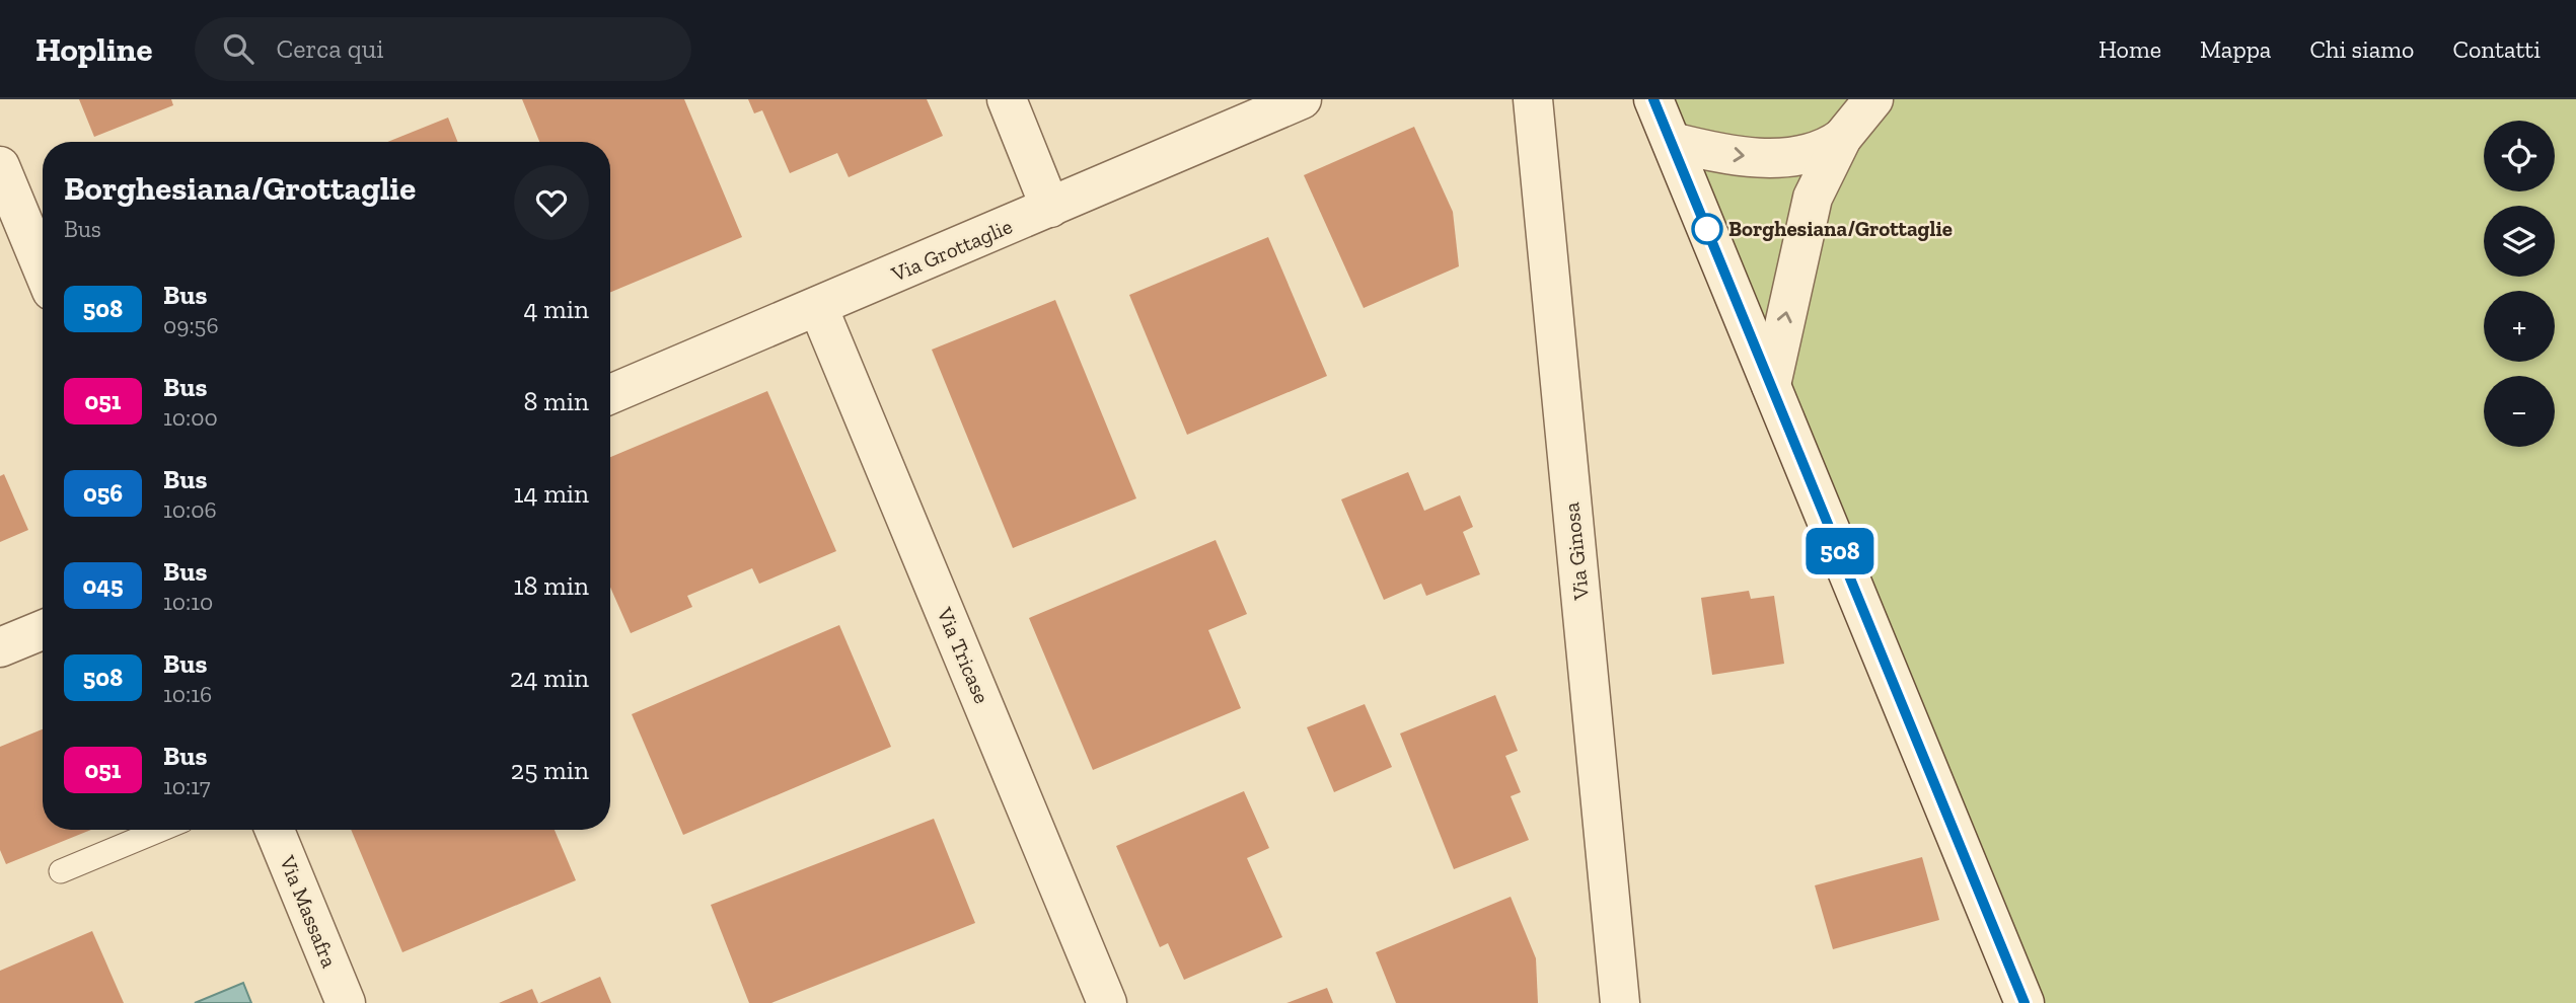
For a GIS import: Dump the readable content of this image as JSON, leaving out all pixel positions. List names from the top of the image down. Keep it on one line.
{"streets":{"street":["Via Grottaglie","Via Ginosa","Via Tricase","Via Massafra"]},"crossings":[["Via Grottaglie","Via Tricase"]],"places":["Borghesiana/Grottaglie"],"lines":["bus line 508"],"page":{"header":"Hopline","search":"Cerca qui","nav":["Home","Mappa","Chi siamo","Contatti"],"on_map":"508","map_buttons":["+","−"],"heading":["Borghesiana/Grottaglie","Bus"],"list":[{"mark":"508","name":"Bus","note":"09:56","value":"4 min"},{"mark":"051","name":"Bus","note":"10:00","value":"8 min"},{"mark":"056","name":"Bus","note":"10:06","value":"14 min"},{"mark":"045","name":"Bus","note":"10:10","value":"18 min"},{"mark":"508","name":"Bus","note":"10:16","value":"24 min"},{"mark":"051","name":"Bus","note":"10:17","value":"25 min"}]}}
